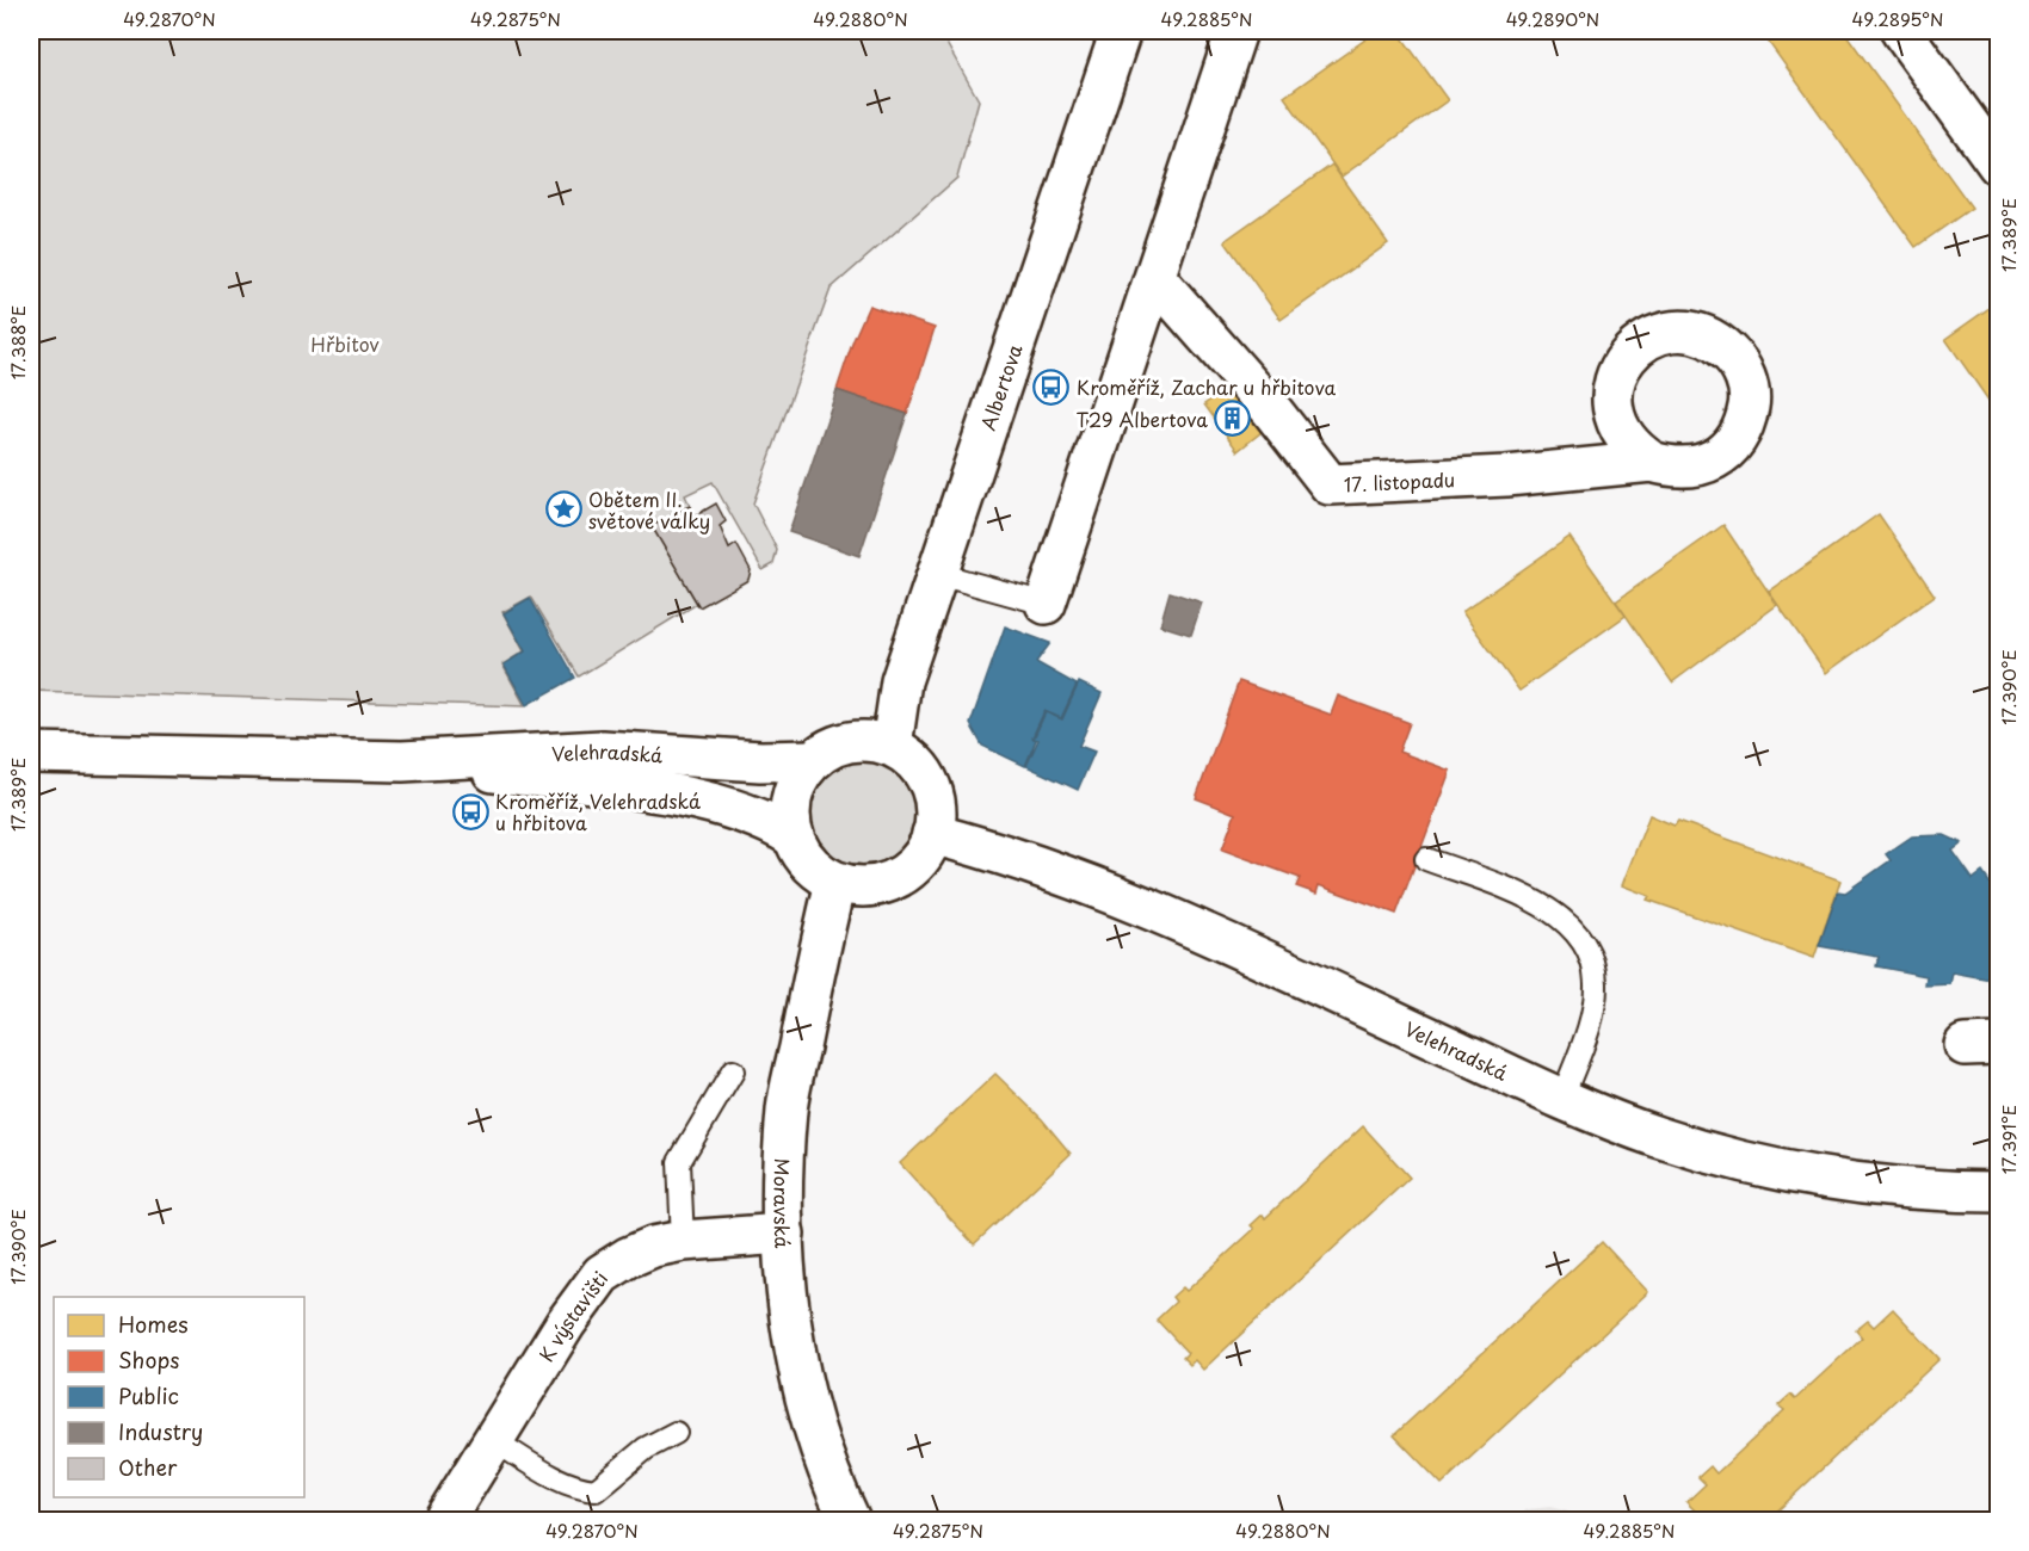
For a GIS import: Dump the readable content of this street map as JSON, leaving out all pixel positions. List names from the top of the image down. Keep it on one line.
{"streets":{"street":["Albertova","17. listopadu","Velehradská","Moravská","K výstavišti"]},"crossings":[["Albertova","Velehradská"],["Albertova","Moravská"],["Velehradská","Moravská"],["Moravská","K výstavišti"]],"parks":["Hřbitov"],"places":{"bus stop":["Kroměříž, Zachar u hřbitova","Kroměříž, Velehradská u hřbitova"],"building":["T29 Albertova"],"place":["Obětem II. světové války"]},"legend":["Homes","Shops","Public","Industry","Other"],"coordinates":["49.2870°N","49.2875°N","49.2880°N","49.2885°N","49.2890°N","49.2895°N","17.389°E","17.388°E","17.390°E","17.391°E"]}
